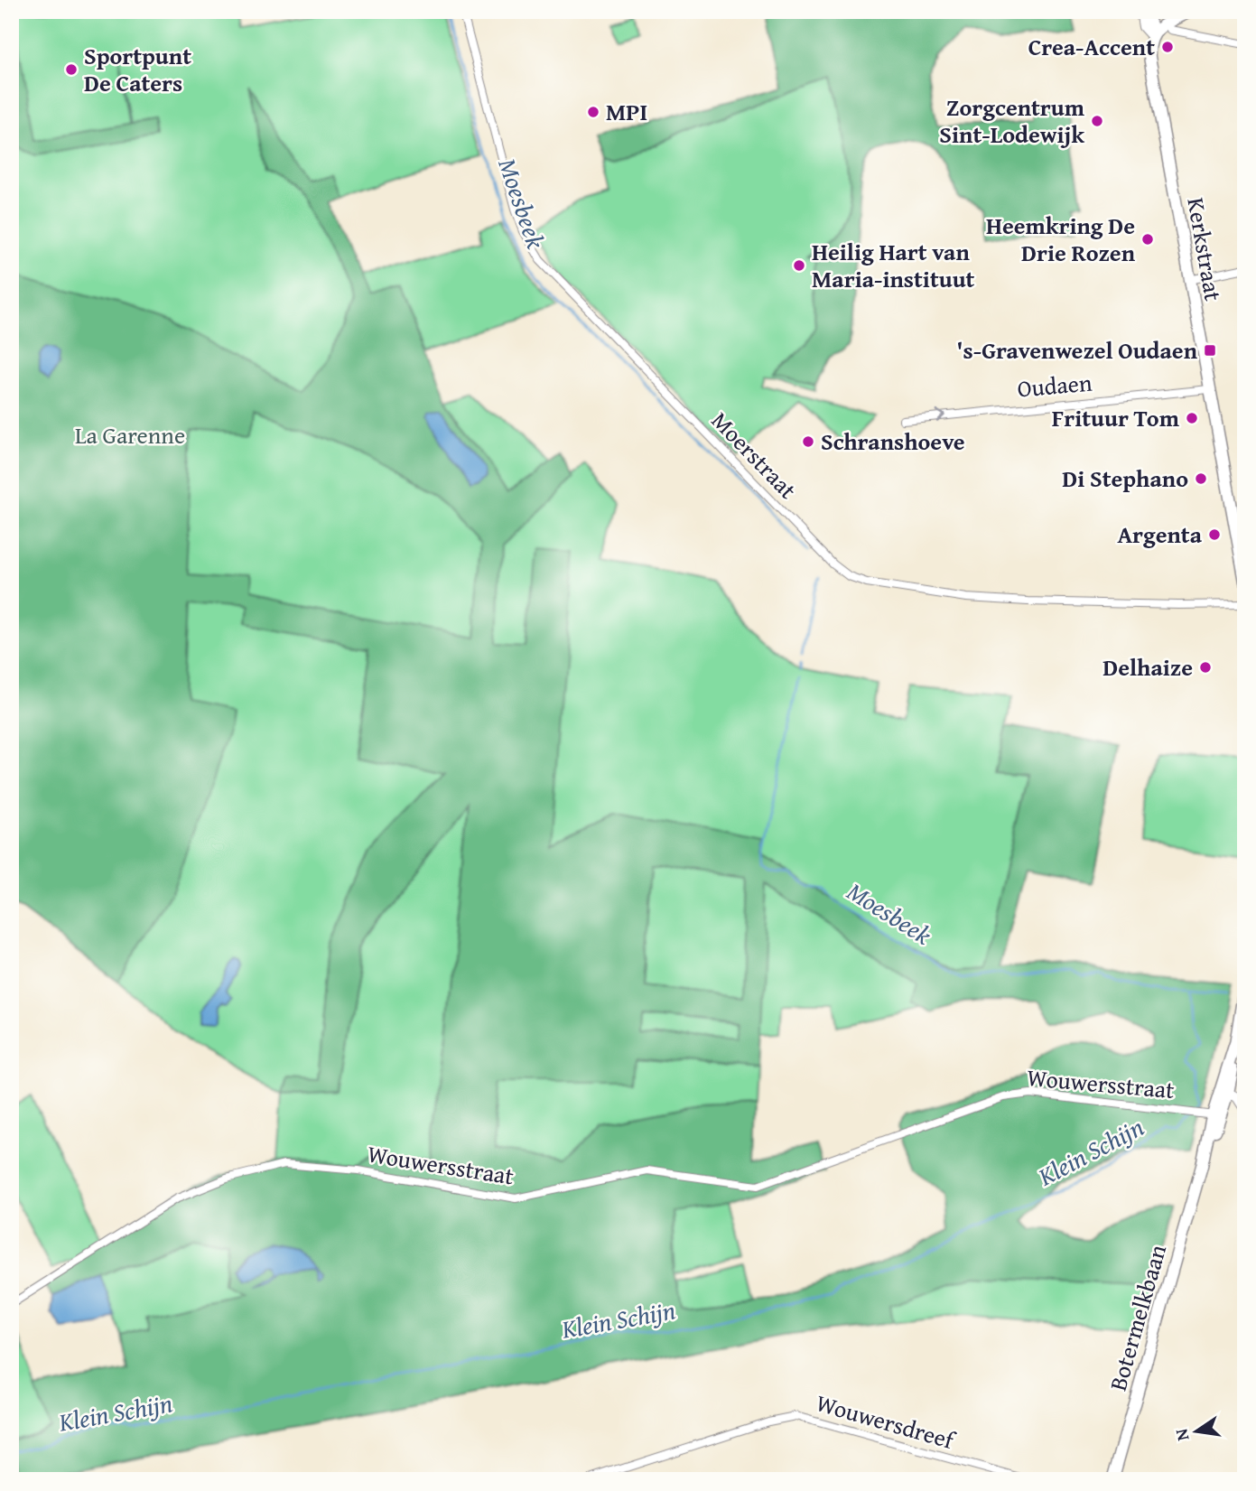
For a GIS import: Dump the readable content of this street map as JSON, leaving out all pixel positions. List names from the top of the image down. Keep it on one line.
{"streets":{"main road":["Kerkstraat","Botermelkbaan"],"street":["Oudaen","Moerstraat","Wouwersstraat","Wouwersdreef"]},"crossings":[["Kerkstraat","Oudaen"],["Wouwersstraat","Botermelkbaan"]],"one_way":["Oudaen"],"water":["Moesbeek","Klein Schijn"],"parks":["La Garenne"],"places":{"other":["Crea-Accent","Sportpunt De Caters","MPI","Zorgcentrum Sint-Lodewijk","Heemkring De Drie Rozen","Heilig Hart van Maria-instituut","Frituur Tom","Schranshoeve","Di Stephano","Argenta","Delhaize"],"transit":["'s-Gravenwezel Oudaen"]},"north":"left"}
